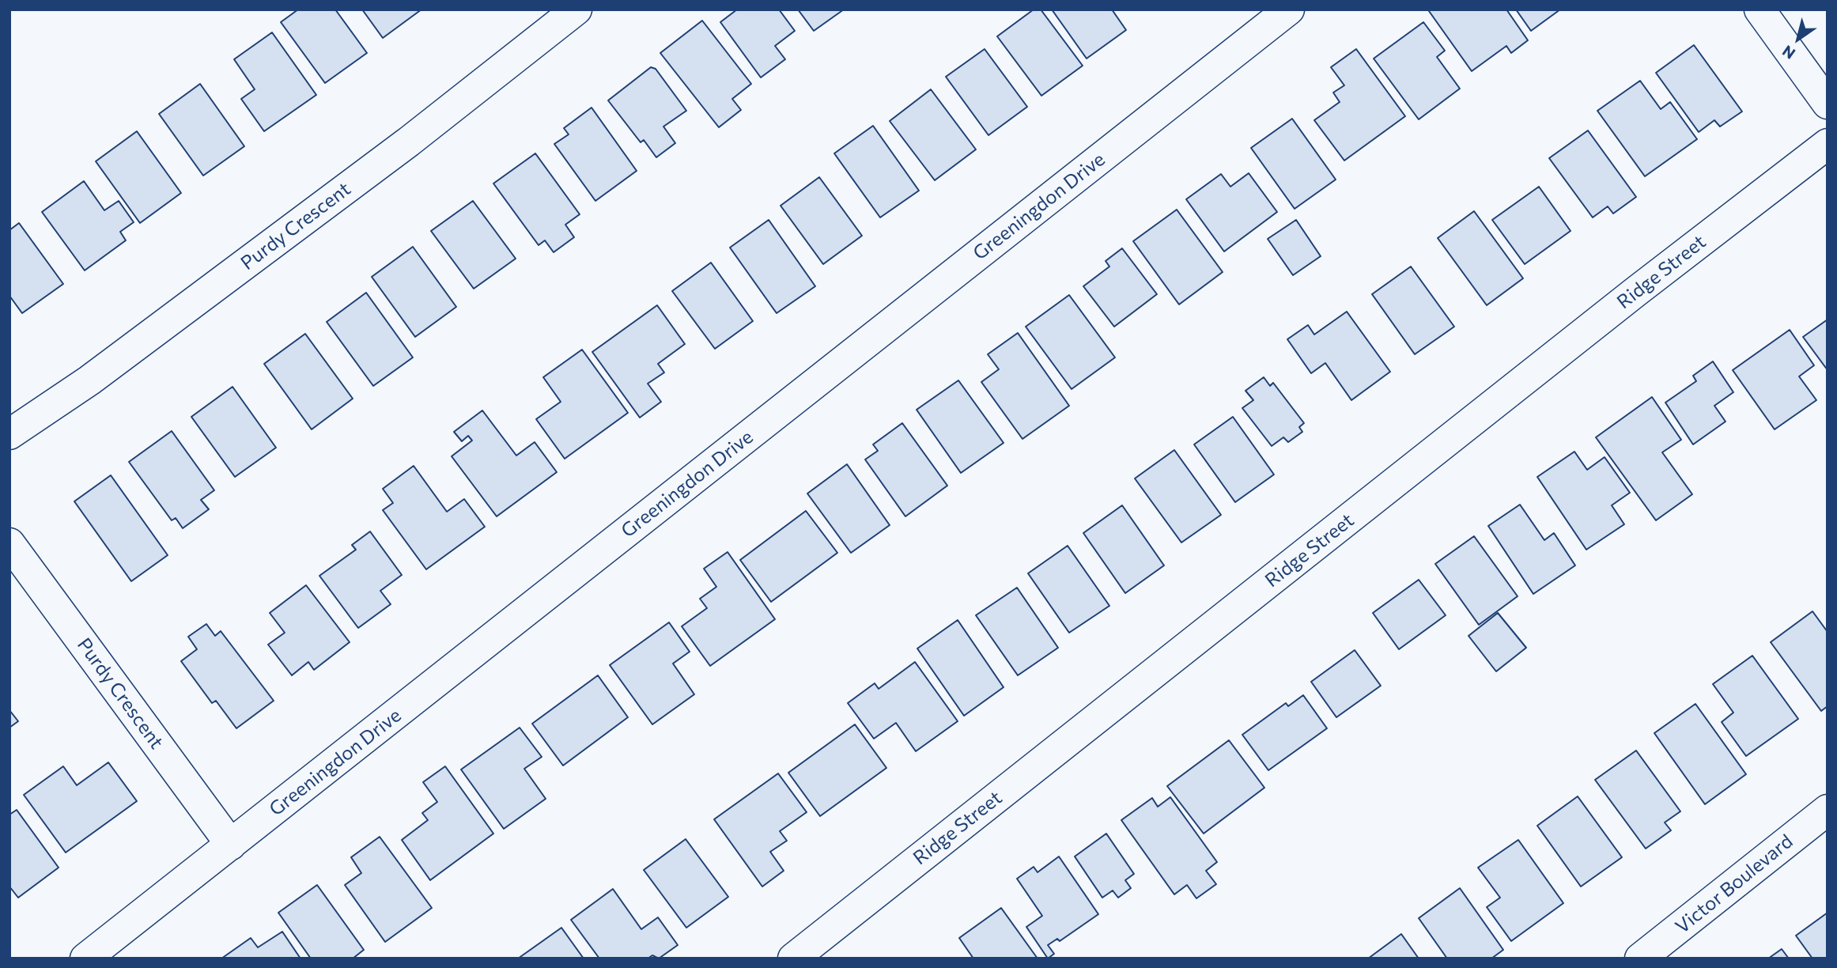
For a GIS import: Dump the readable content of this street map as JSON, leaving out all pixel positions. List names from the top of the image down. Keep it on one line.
{"streets":{"street":["Greeningdon Drive","Purdy Crescent","Ridge Street","Victor Boulevard"]},"crossings":[["Greeningdon Drive","Purdy Crescent"]],"north":"bottom left"}
